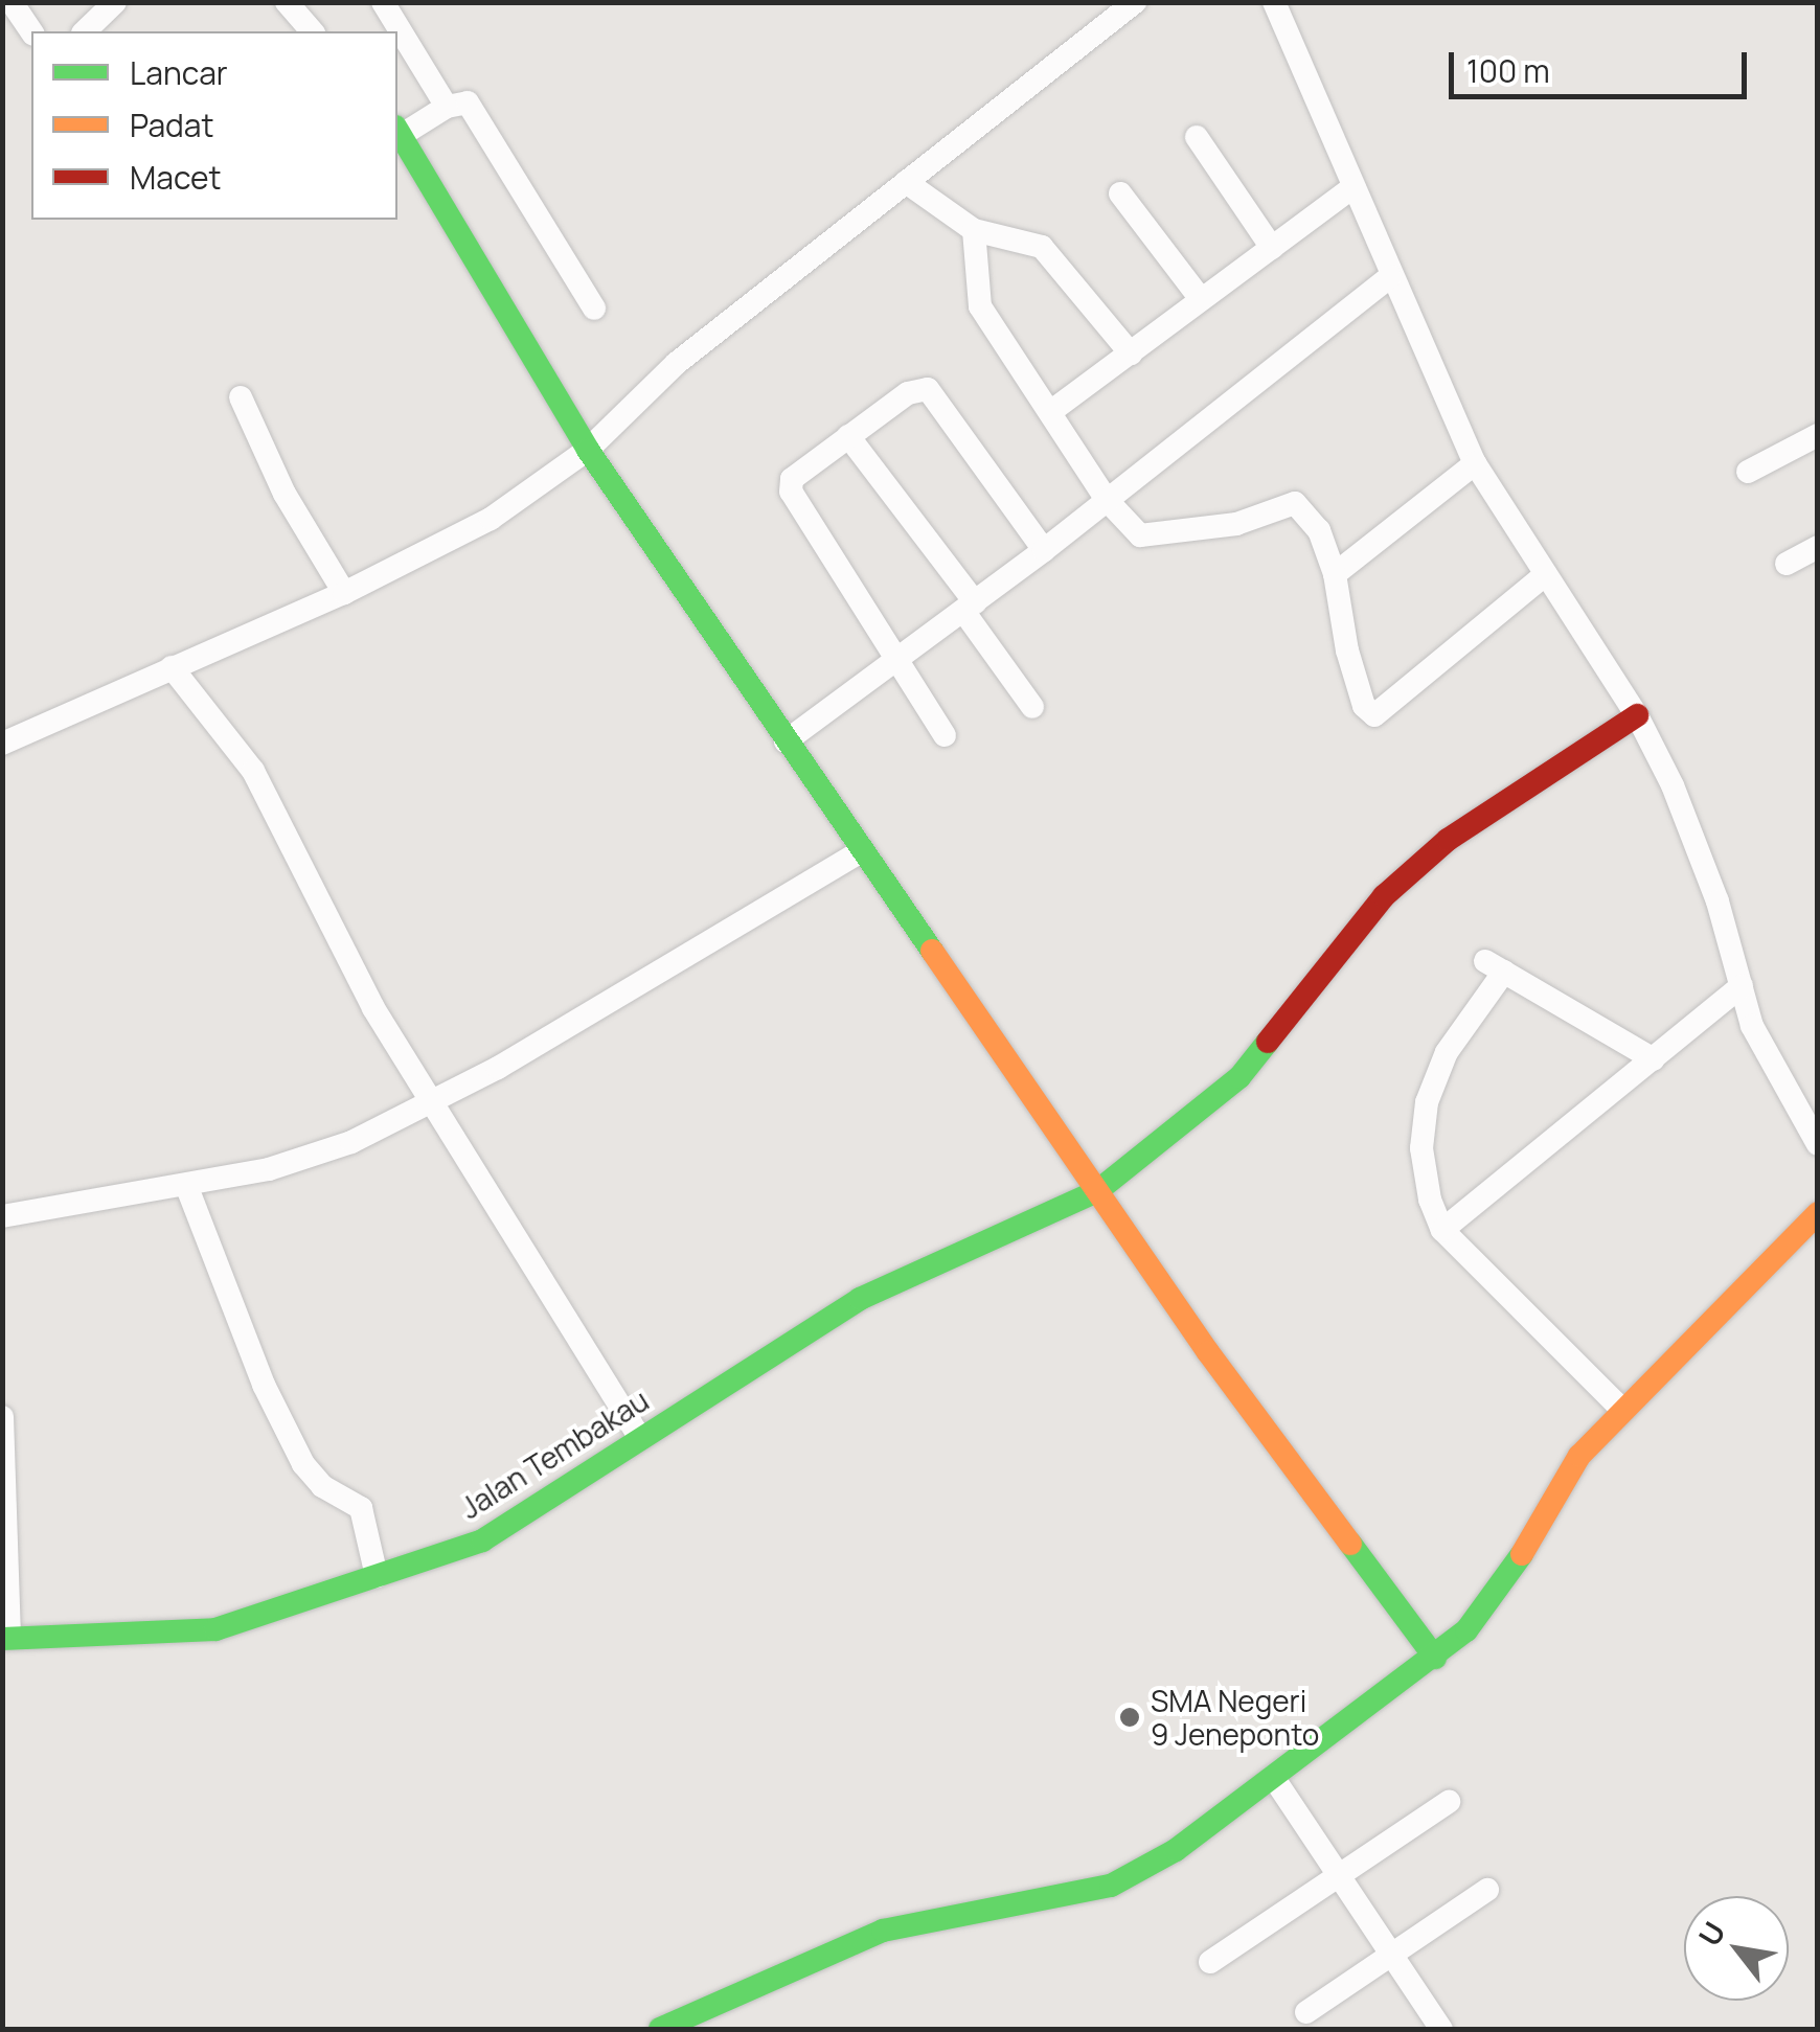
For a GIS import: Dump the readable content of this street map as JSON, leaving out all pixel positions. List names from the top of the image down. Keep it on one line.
{"streets":{"street":["Jalan Tembakau"]},"places":["SMA Negeri 9 Jeneponto"],"legend":["Lancar","Padat","Macet"],"scale_bar":"100 m","north":"top left"}
